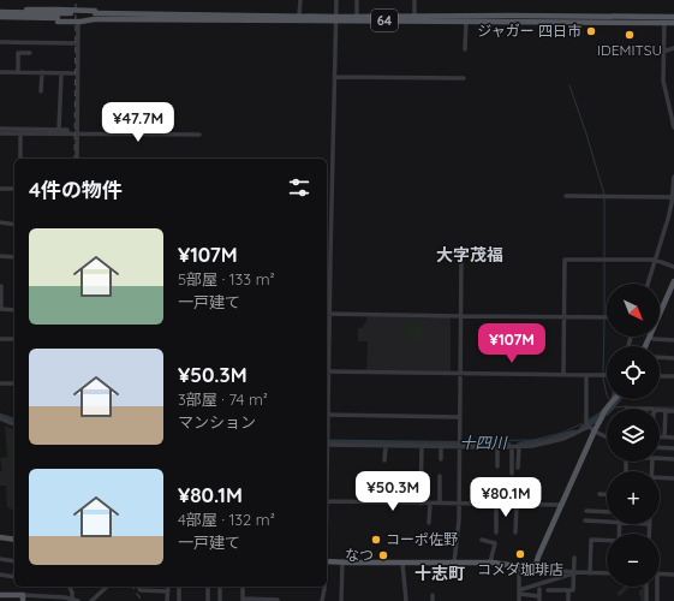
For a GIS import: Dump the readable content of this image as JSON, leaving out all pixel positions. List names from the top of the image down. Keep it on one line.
{"streets":{"main road":["64"]},"districts":["大字茂福","十志町"],"water":["十四川"],"places":["ジャガー 四日市","IDEMITSU","コーポ佐野","コメダ珈琲店","なつ"],"north":"bottom right","page":{"price":["¥47.7M","¥107M","¥50.3M","¥80.1M"],"heading":"4件の物件","list":[{"name":"¥107M","note":"5部屋 · 133 m² · 一戸建て"},{"name":"¥50.3M","note":"3部屋 · 74 m² · マンション"},{"name":"¥80.1M","note":"4部屋 · 132 m² · 一戸建て"}],"map_buttons":["+","−"]}}
